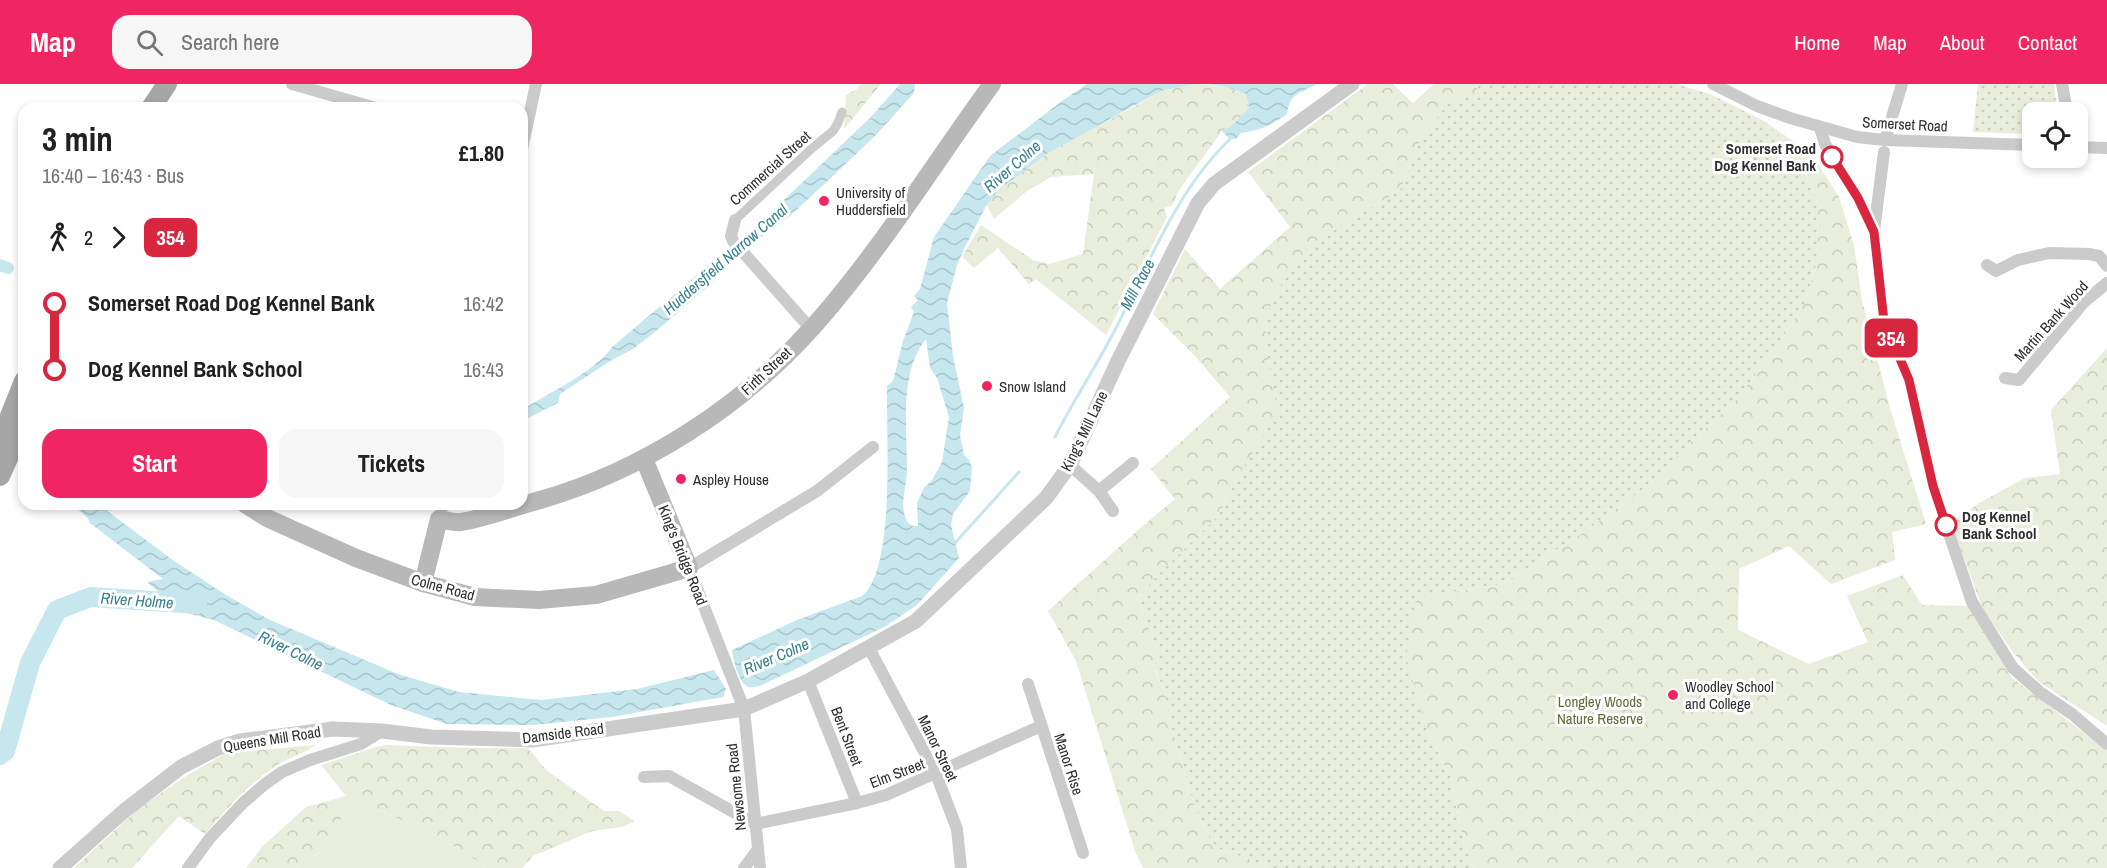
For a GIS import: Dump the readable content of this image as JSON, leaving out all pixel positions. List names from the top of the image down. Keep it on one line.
{"streets":{"main road":["Firth Street","King's Bridge Road","Colne Road"],"street":["Somerset Road","Commercial Street","Martin Bank Wood","King's Mill Lane","Damside Road","Bent Street","Queens Mill Road","Manor Street","Manor Rise","Elm Street","Newsome Road"]},"crossings":[["Commercial Street","Firth Street"],["Firth Street","King's Bridge Road"],["King's Mill Lane","King's Bridge Road"],["King's Mill Lane","Damside Road"],["King's Mill Lane","Bent Street"],["King's Mill Lane","Manor Street"],["King's Mill Lane","Newsome Road"],["King's Bridge Road","Colne Road"],["King's Bridge Road","Damside Road"],["King's Bridge Road","Newsome Road"],["Damside Road","Queens Mill Road"],["Damside Road","Newsome Road"],["Bent Street","Elm Street"],["Manor Street","Elm Street"],["Manor Rise","Elm Street"],["Elm Street","Newsome Road"]],"water":["River Colne","Huddersfield Narrow Canal","Mill Race","River Holme"],"parks":["Longley Woods Nature Reserve"],"places":["Somerset Road Dog Kennel Bank","University of Huddersfield","Snow Island","Aspley House","Dog Kennel Bank School","Woodley School and College"],"lines":["bus line 354"],"page":{"header":"Map","search":"Search here","nav":["Home","Map","About","Contact"],"on_map":"354","heading":["3 min","16:40 – 16:43 · Bus","£1.80"],"legs":["2","354"],"list":[{"name":"Somerset Road Dog Kennel Bank","value":"16:42"},{"name":"Dog Kennel Bank School","value":"16:43"}],"buttons":["Start","Tickets"]}}
